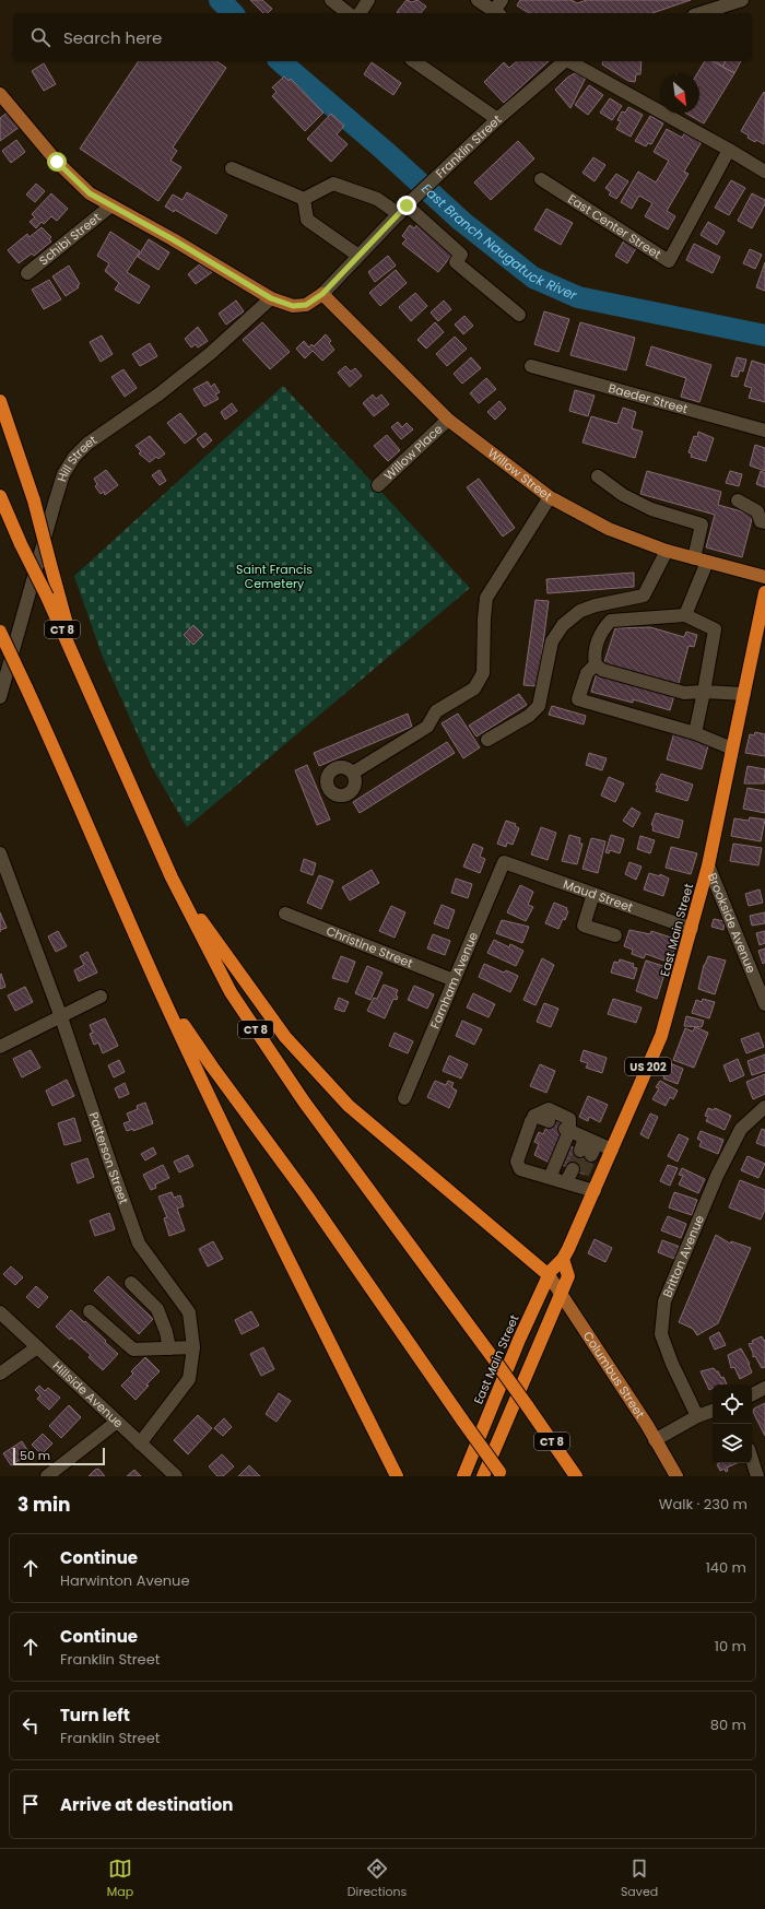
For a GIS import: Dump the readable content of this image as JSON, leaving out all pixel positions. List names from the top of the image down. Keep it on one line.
{"streets":{"highway":["CT 8","East Main Street","US 202"],"main road":["Franklin Street","Willow Street","Columbus Street"],"street":["East Center Street","Schibi Street","Baeder Street","Willow Place","Hill Street","Maud Street","Brookside Avenue","Christine Street","Farnham Avenue","Patterson Street","Britton Avenue","Hillside Avenue"]},"crossings":[["Franklin Street","Schibi Street"],["Franklin Street","Hill Street"],["Franklin Street","Willow Street"],["Willow Place","Willow Street"],["Maud Street","East Main Street"],["Maud Street","Farnham Avenue"],["Brookside Avenue","East Main Street"],["East Main Street","Columbus Street"],["Christine Street","Farnham Avenue"],["Patterson Street","Hillside Avenue"]],"water":["East Branch Naugatuck River"],"parks":["Saint Francis Cemetery"],"scale_bar":"50 m","north":"bottom right","page":{"search":"Search here","scale":"50 m","heading":["3 min","Walk · 230 m"],"list":[["Continue","Harwinton Avenue","140 m"],["Continue","Franklin Street","10 m"],["Turn left","Franklin Street","80 m"],"Arrive at destination"],"nav":["Map","Directions","Saved"]}}
